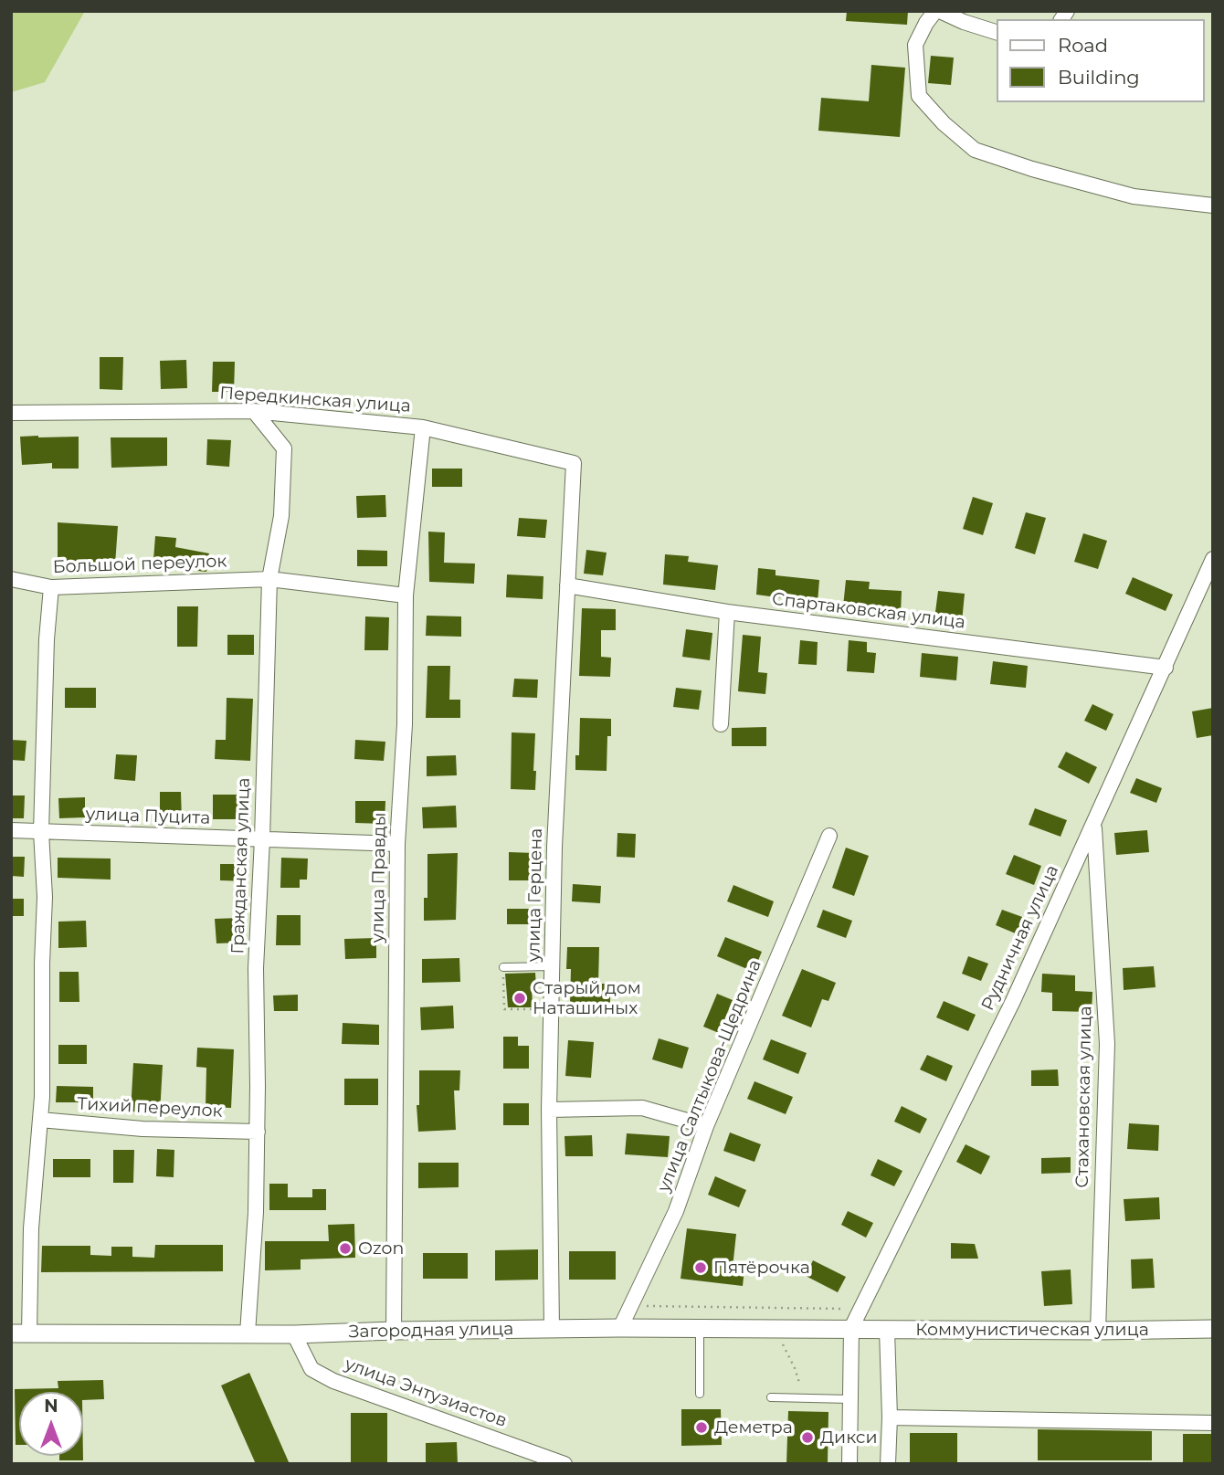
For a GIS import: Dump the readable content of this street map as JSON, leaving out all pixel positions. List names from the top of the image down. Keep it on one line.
{"streets":{"street":["Передкинская улица","Большой переулок","Спартаковская улица","улица Пуцита","Гражданская улица","улица Правды","улица Герцена","Рудничная улица","улица Салтыкова-Щедрина","Стахановская улица","Тихий переулок","Коммунистическая улица","Загородная улица","улица Энтузиастов"]},"crossings":[["Передкинская улица","Гражданская улица"],["Передкинская улица","улица Правды"],["Передкинская улица","улица Герцена"],["Большой переулок","Гражданская улица"],["Большой переулок","улица Правды"],["Спартаковская улица","улица Герцена"],["Спартаковская улица","Рудничная улица"],["улица Пуцита","Гражданская улица"],["улица Пуцита","улица Правды"],["Гражданская улица","Тихий переулок"],["Гражданская улица","Загородная улица"],["улица Правды","Загородная улица"],["улица Герцена","Загородная улица"],["Рудничная улица","Стахановская улица"],["Рудничная улица","Коммунистическая улица"],["Рудничная улица","Загородная улица"],["улица Салтыкова-Щедрина","Загородная улица"],["Стахановская улица","Коммунистическая улица"],["Коммунистическая улица","Загородная улица"],["Загородная улица","улица Энтузиастов"]],"places":["Старый дом Наташиных","Ozon","Пятёрочка","Деметра","Дикси"],"legend":["Road","Building"],"north":"top"}
